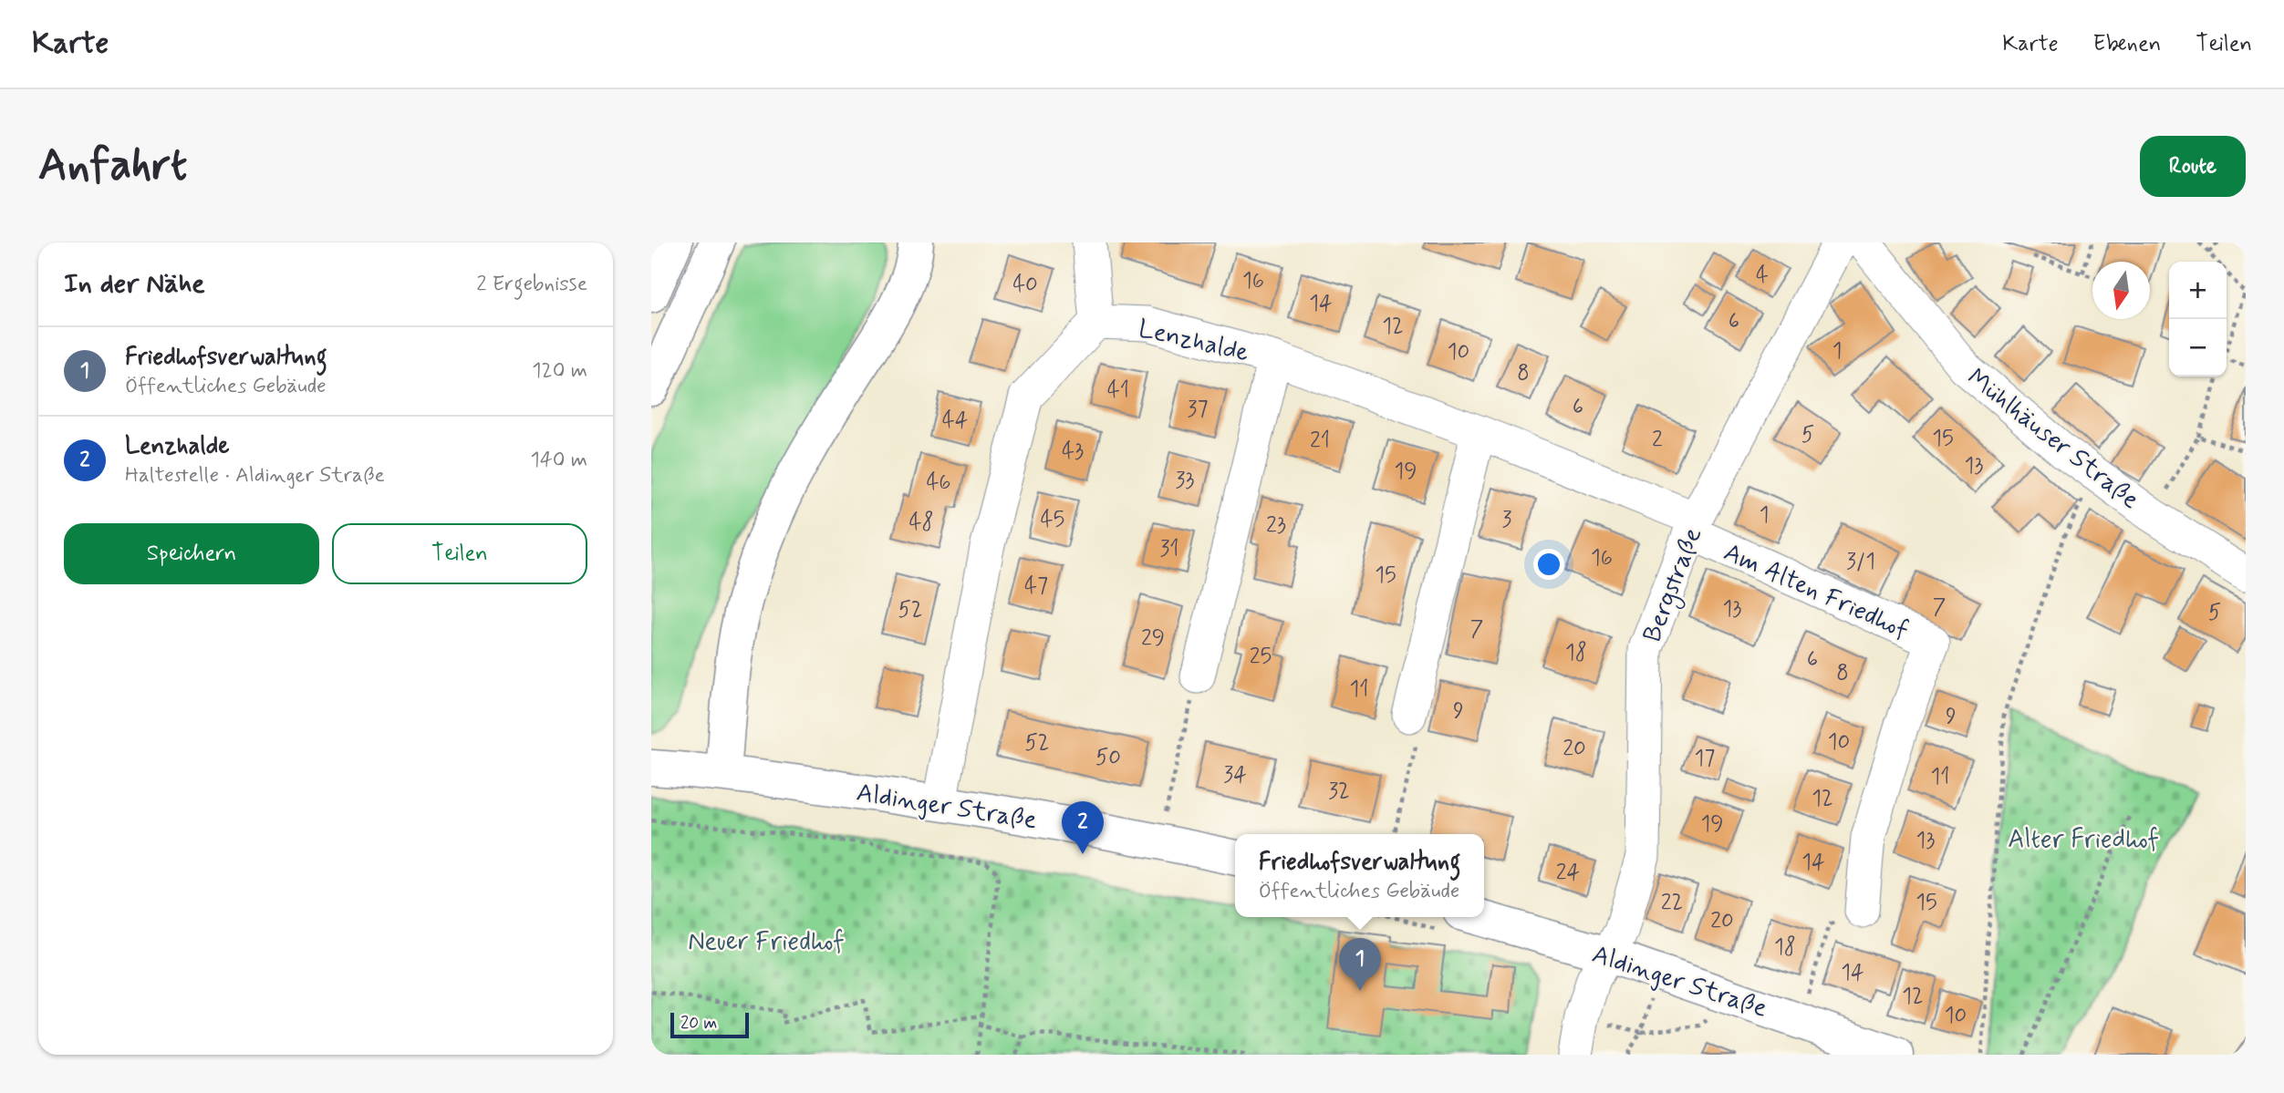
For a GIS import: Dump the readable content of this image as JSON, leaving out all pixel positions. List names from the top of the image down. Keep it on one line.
{"streets":{"main road":["Aldinger Straße"],"street":["Lenzhalde","Mühlhäuser Straße","Bergstraße","Am Alten Friedhof"]},"crossings":[["Lenzhalde","Bergstraße"],["Lenzhalde","Am Alten Friedhof"],["Bergstraße","Am Alten Friedhof"],["Bergstraße","Aldinger Straße"]],"parks":["Alter Friedhof","Neuer Friedhof"],"house_numbers":["4","16","40","14","6","12","1","10","8","41","6","37","44","5","15","2","21","43","13","19","33","46","1","45","3","48","23","31","16","3/1","15","47","7","13","52","5","7","29","18","25","6","8","11","9","9","10","52","20","50","17","34","11","32","12","19","13","14","24","22","15","20","18","14","12","10"],"scale_bar":"20 m","north":"bottom","page":{"header":"Karte","nav":["Karte","Ebenen","Teilen"],"buttons":["Route",["Speichern","Teilen"]],"title":"Anfahrt","heading":["In der Nähe","2 Ergebnisse"],"map_buttons":["+","−"],"list":[{"mark":"1","name":"Friedhofsverwaltung","note":"Öffentliches Gebäude","value":"120 m"},{"mark":"2","name":"Lenzhalde","note":"Haltestelle · Aldinger Straße","value":"140 m"}],"pins":["2","1"],"popup":["Friedhofsverwaltung","Öffentliches Gebäude"],"scale":"20 m"}}
